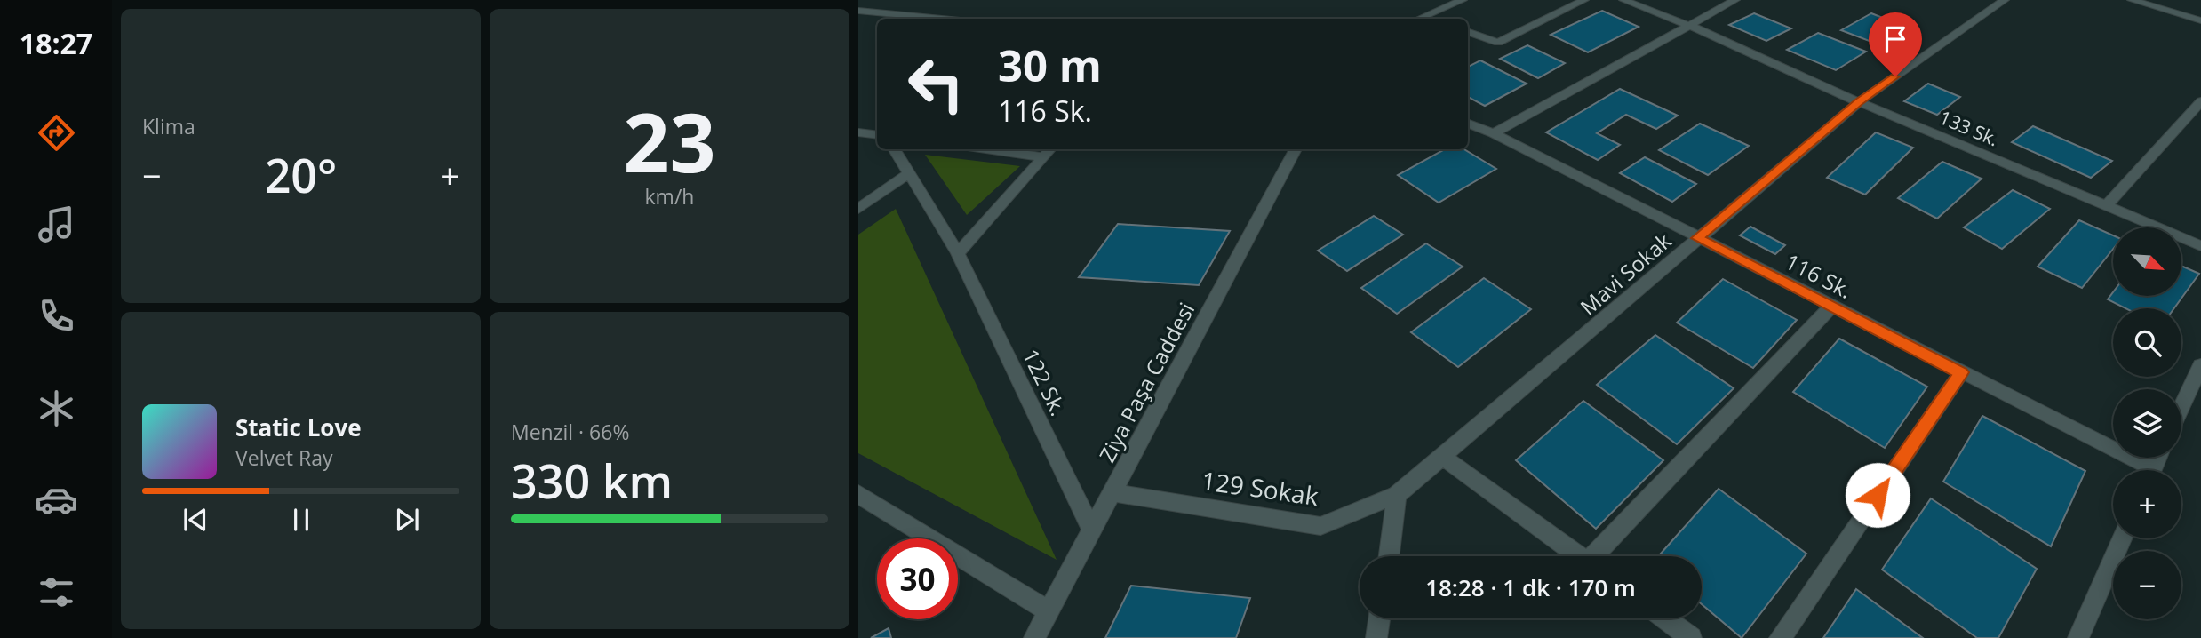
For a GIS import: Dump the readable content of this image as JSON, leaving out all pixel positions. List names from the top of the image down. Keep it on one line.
{"streets":{"street":["133 Sk.","Mavi Sokak","116 Sk.","122 Sk.","Ziya Paşa Caddesi","129 Sokak"]},"crossings":[["133 Sk.","Mavi Sokak"],["Mavi Sokak","116 Sk."],["Mavi Sokak","129 Sokak"],["122 Sk.","Ziya Paşa Caddesi"],["Ziya Paşa Caddesi","129 Sokak"]],"north":"bottom right","page":{"tabs":"18:27","tile":["Klima",["23","km/h"],["Menzil · 66%","330 km"]],"turn":["30 m","116 Sk."],"heat":["−","20°","+"],"map_buttons":["+","−"],"song":["Static Love","Velvet Ray"],"limit":"30","trip":"18:28 · 1 dk · 170 m"}}
